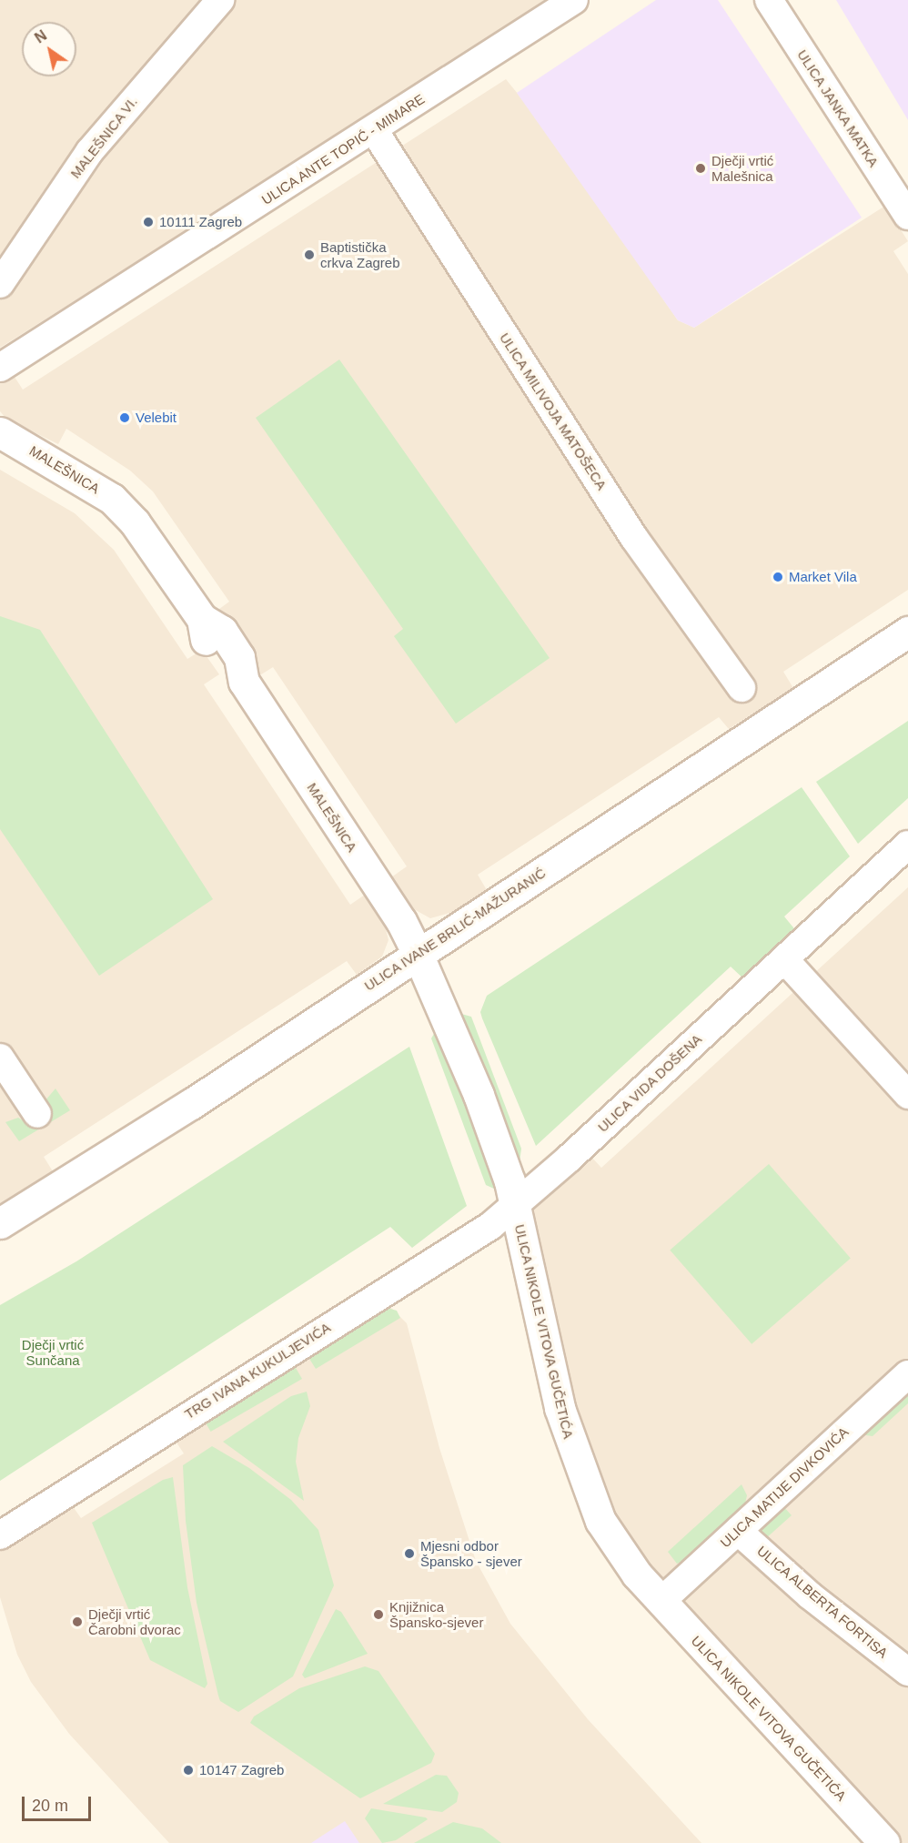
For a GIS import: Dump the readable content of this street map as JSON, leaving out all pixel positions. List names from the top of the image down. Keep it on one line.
{"streets":{"street":["ULICA JANKA MATKA","MALEŠNICA VI.","ULICA ANTE TOPIĆ - MIMARE","ULICA MILIVOJA MATOŠECA","MALEŠNICA","ULICA IVANE BRLIĆ-MAŽURANIĆ","ULICA VIDA DOŠENA","ULICA NIKOLE VITOVA GUČETIĆA","TRG IVANA KUKULJEVIĆA","ULICA MATIJE DIVKOVIĆA","ULICA ALBERTA FORTISA"]},"crossings":[["ULICA ANTE TOPIĆ - MIMARE","ULICA MILIVOJA MATOŠECA"],["MALEŠNICA","ULICA IVANE BRLIĆ-MAŽURANIĆ"],["MALEŠNICA","ULICA NIKOLE VITOVA GUČETIĆA"],["ULICA IVANE BRLIĆ-MAŽURANIĆ","ULICA NIKOLE VITOVA GUČETIĆA"],["ULICA VIDA DOŠENA","ULICA NIKOLE VITOVA GUČETIĆA"],["ULICA VIDA DOŠENA","TRG IVANA KUKULJEVIĆA"],["ULICA NIKOLE VITOVA GUČETIĆA","TRG IVANA KUKULJEVIĆA"],["ULICA NIKOLE VITOVA GUČETIĆA","ULICA MATIJE DIVKOVIĆA"],["ULICA MATIJE DIVKOVIĆA","ULICA ALBERTA FORTISA"]],"parks":["Dječji vrtić Sunčana"],"places":["Dječji vrtić Malešnica","10111 Zagreb","Baptistička crkva Zagreb","Velebit","Market Vila","Mjesni odbor Špansko - sjever","Knjižnica Špansko-sjever","Dječji vrtić Čarobni dvorac","10147 Zagreb"],"scale_bar":"20 m","north":"top left"}
